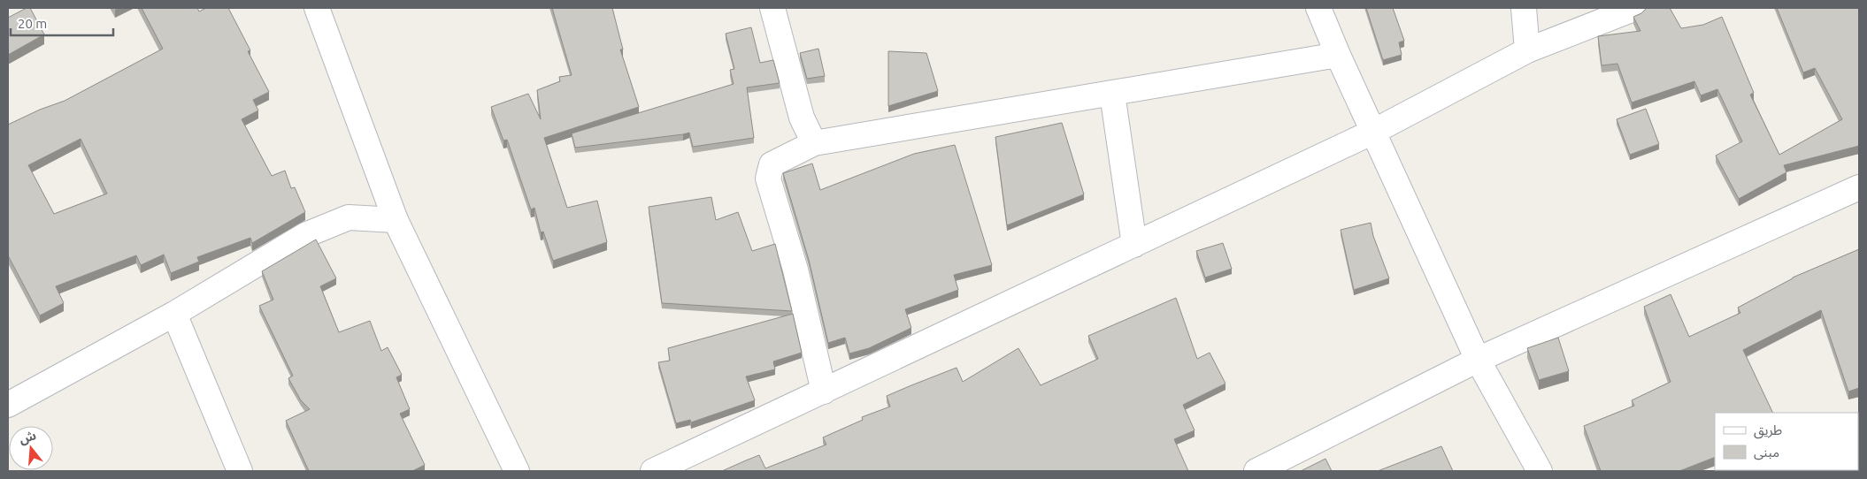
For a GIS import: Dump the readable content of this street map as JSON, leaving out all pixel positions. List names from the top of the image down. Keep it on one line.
{"legend":["طريق","مبنى"],"scale_bar":"20 m","north":"top"}
